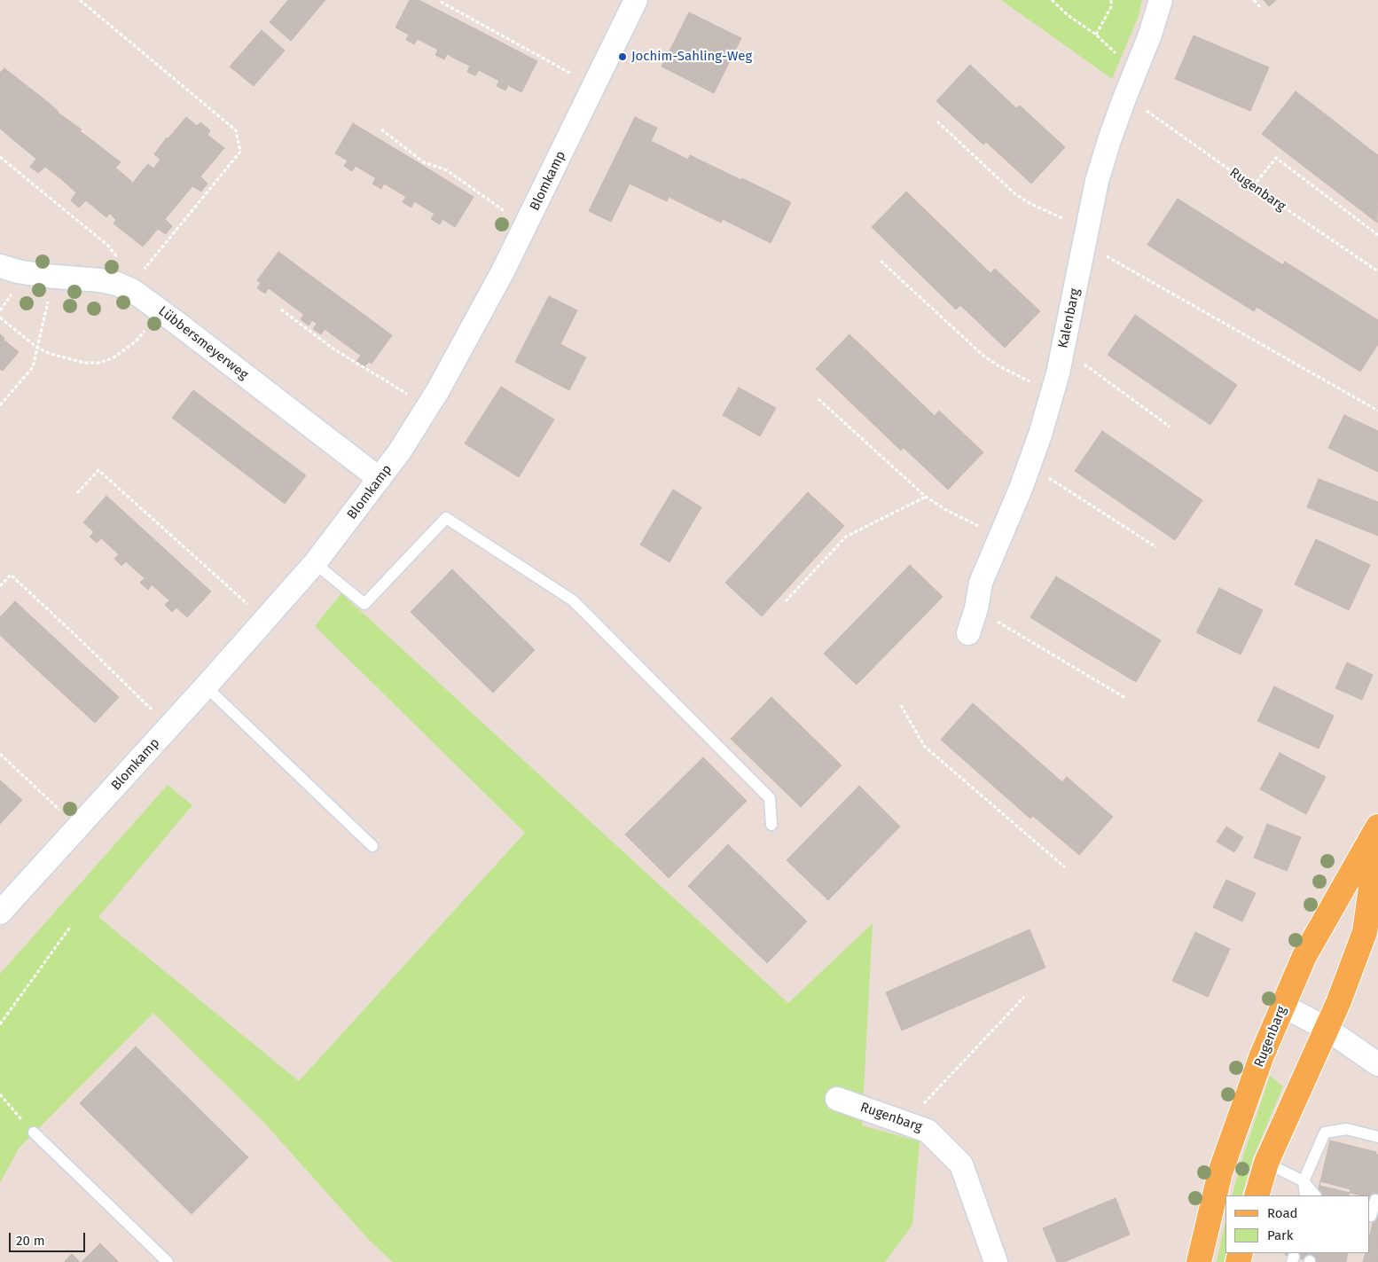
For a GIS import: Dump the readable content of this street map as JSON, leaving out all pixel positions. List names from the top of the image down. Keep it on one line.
{"streets":{"main road":["Rugenbarg"],"street":["Blomkamp","Kalenbarg","Lübbersmeyerweg"]},"crossings":[["Blomkamp","Lübbersmeyerweg"]],"places":["Jochim-Sahling-Weg"],"legend":["Road","Park"],"scale_bar":"20 m"}
